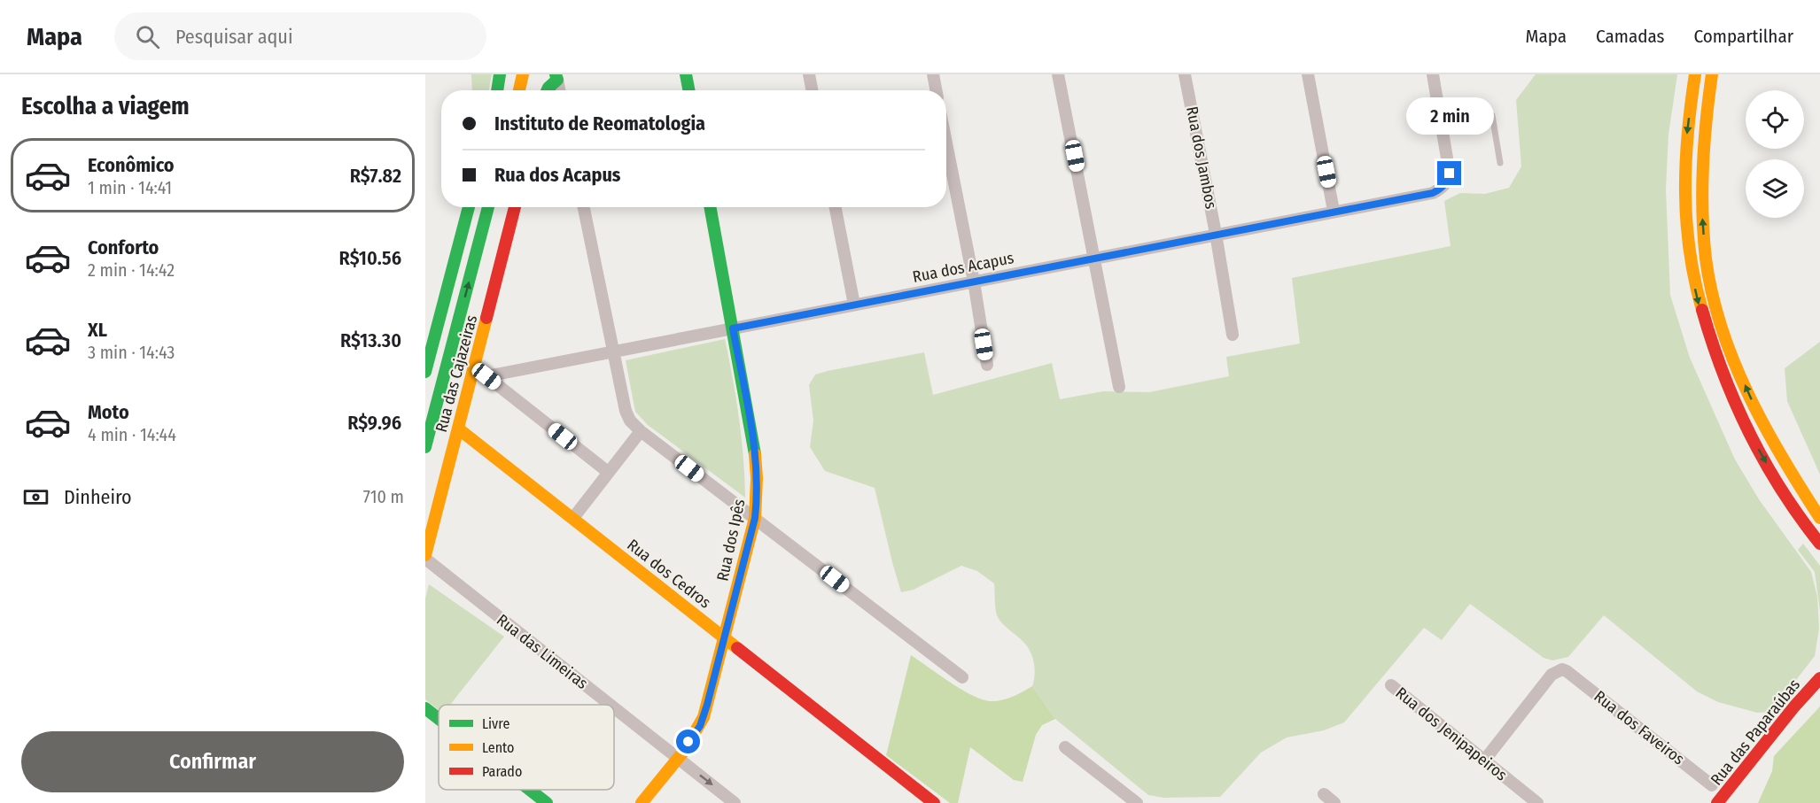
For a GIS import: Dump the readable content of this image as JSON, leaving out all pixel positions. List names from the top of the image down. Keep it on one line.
{"streets":{"street":["Rua dos Jambos","Rua dos Acapus","Rua das Cajazeiras","Rua dos Ipês","Rua dos Cedros","Rua das Limeiras","Rua dos Faveiros","Rua das Paparaúbas","Rua dos Jenipapeiros"]},"crossings":[["Rua dos Jambos","Rua dos Acapus"],["Rua dos Acapus","Rua das Cajazeiras"],["Rua dos Acapus","Rua dos Ipês"],["Rua das Cajazeiras","Rua dos Cedros"],["Rua das Cajazeiras","Rua das Limeiras"],["Rua dos Ipês","Rua dos Cedros"],["Rua dos Ipês","Rua das Limeiras"],["Rua dos Faveiros","Rua dos Jenipapeiros"]],"legend":["Livre","Lento","Parado"],"page":{"header":"Mapa","search":"Pesquisar aqui","nav":["Mapa","Camadas","Compartilhar"],"heading":"Escolha a viagem","banner":["Instituto de Reomatologia","Rua dos Acapus"],"bubble":"2 min","list":[{"name":"Econômico","note":"1 min · 14:41","value":"R$7.82"},{"name":"Conforto","note":"2 min · 14:42","value":"R$10.56"},{"name":"XL","note":"3 min · 14:43","value":"R$13.30"},{"name":"Moto","note":"4 min · 14:44","value":"R$9.96"}],"pay":["Dinheiro","710 m"],"buttons":"Confirmar"}}
